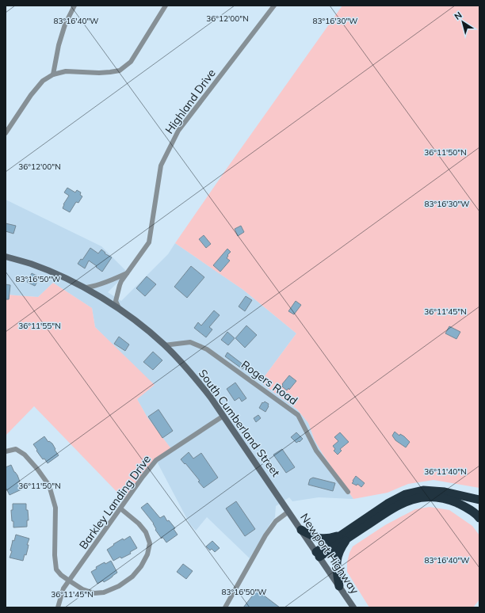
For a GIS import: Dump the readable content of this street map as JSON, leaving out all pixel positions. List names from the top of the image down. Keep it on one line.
{"streets":{"main road":["South Cumberland Street","Newport Highway"],"street":["Highland Drive","Rogers Road","Barkley Landing Drive"]},"crossings":[["Highland Drive","South Cumberland Street"],["Rogers Road","South Cumberland Street"],["South Cumberland Street","Barkley Landing Drive"],["South Cumberland Street","Newport Highway"]],"north":"top left","coordinates":["36°12'00\"N","83°16'40\"W","83°16'30\"W","36°11'50\"N","83°16'50\"W","36°11'45\"N","36°11'55\"N","36°11'40\"N"]}
